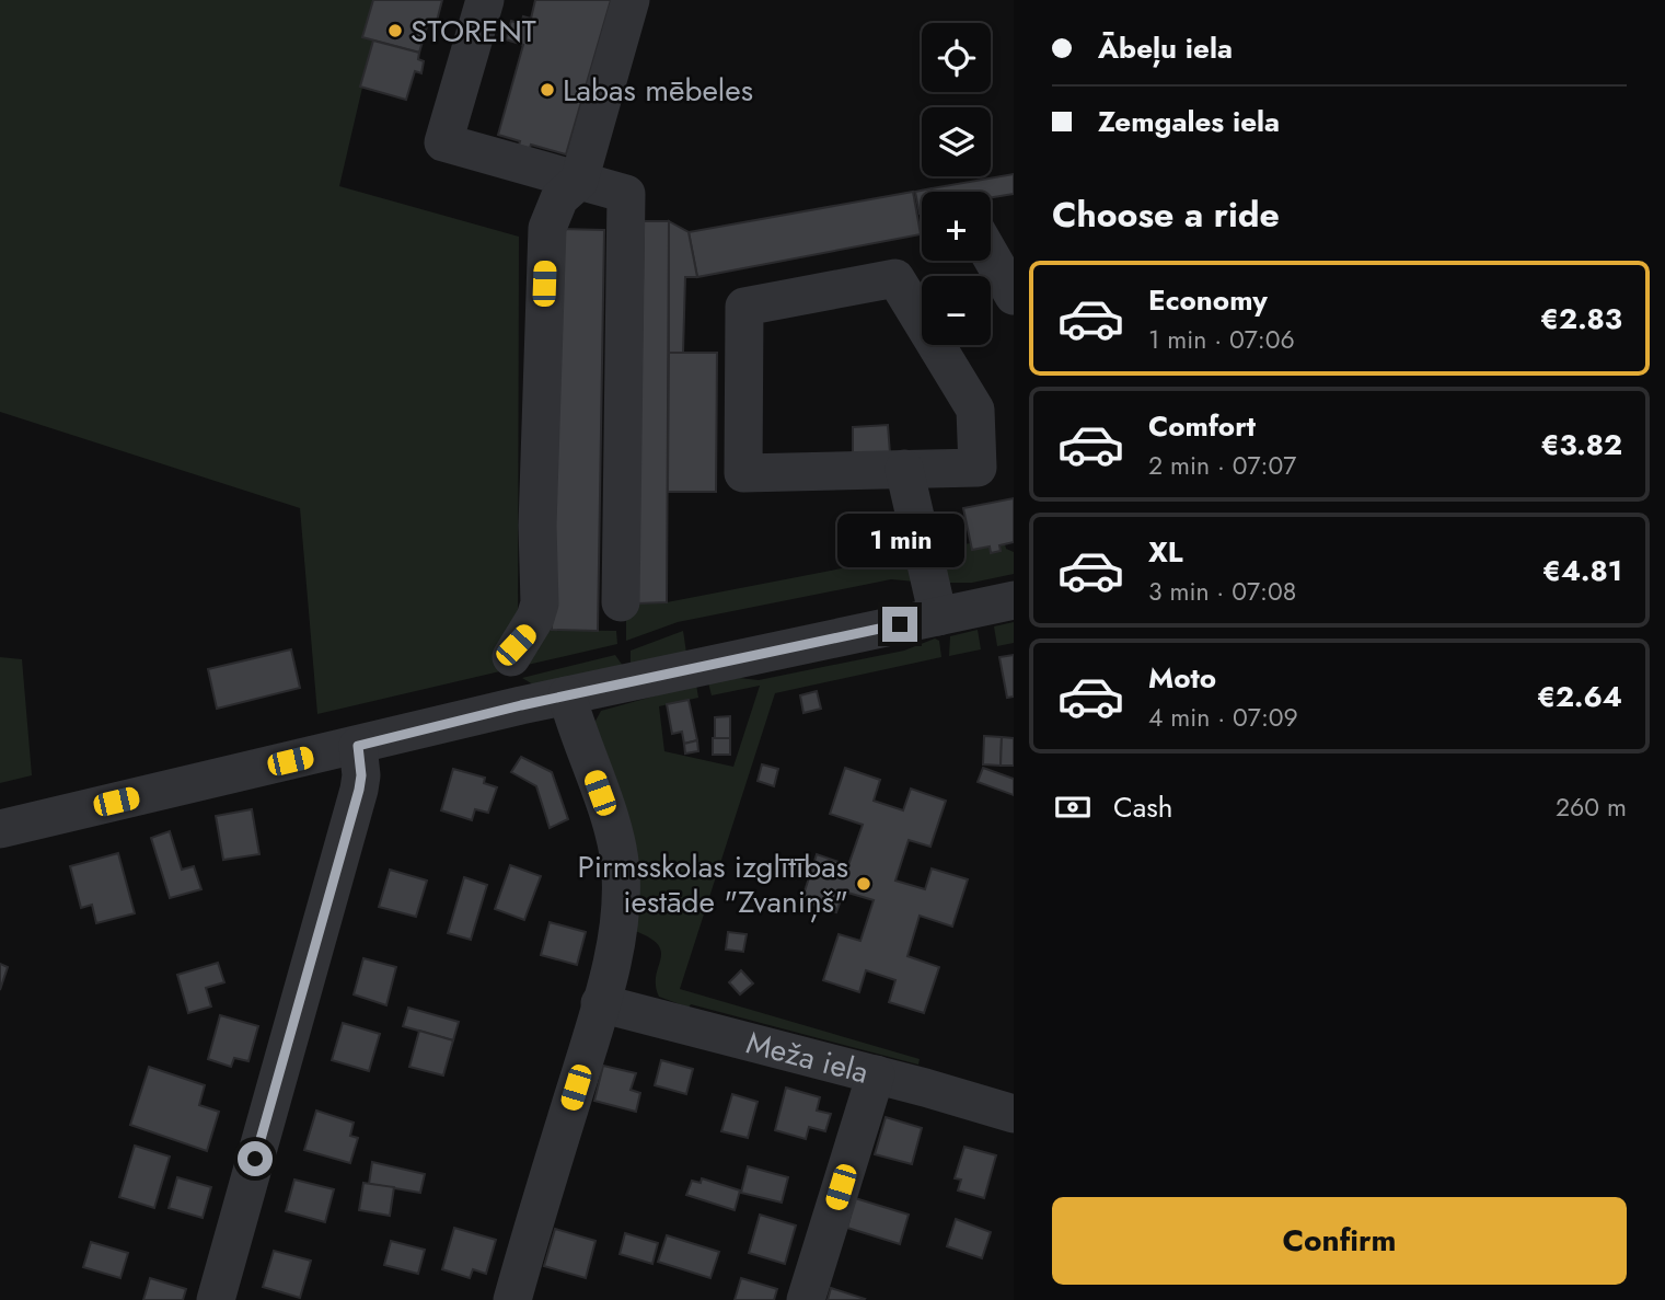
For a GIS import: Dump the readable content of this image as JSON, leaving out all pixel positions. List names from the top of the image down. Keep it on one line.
{"streets":{"street":["Meža iela"]},"places":["STORENT","Labas mēbeles","Pirmsskolas izglītības iestāde \"Zvaniņš\""],"page":{"banner":["Ābeļu iela","Zemgales iela"],"map_buttons":["+","−"],"heading":"Choose a ride","list":[{"name":"Economy","note":"1 min · 07:06","value":"€2.83"},{"name":"Comfort","note":"2 min · 07:07","value":"€3.82"},{"name":"XL","note":"3 min · 07:08","value":"€4.81"},{"name":"Moto","note":"4 min · 07:09","value":"€2.64"}],"bubble":"1 min","pay":["Cash","260 m"],"buttons":"Confirm"}}
